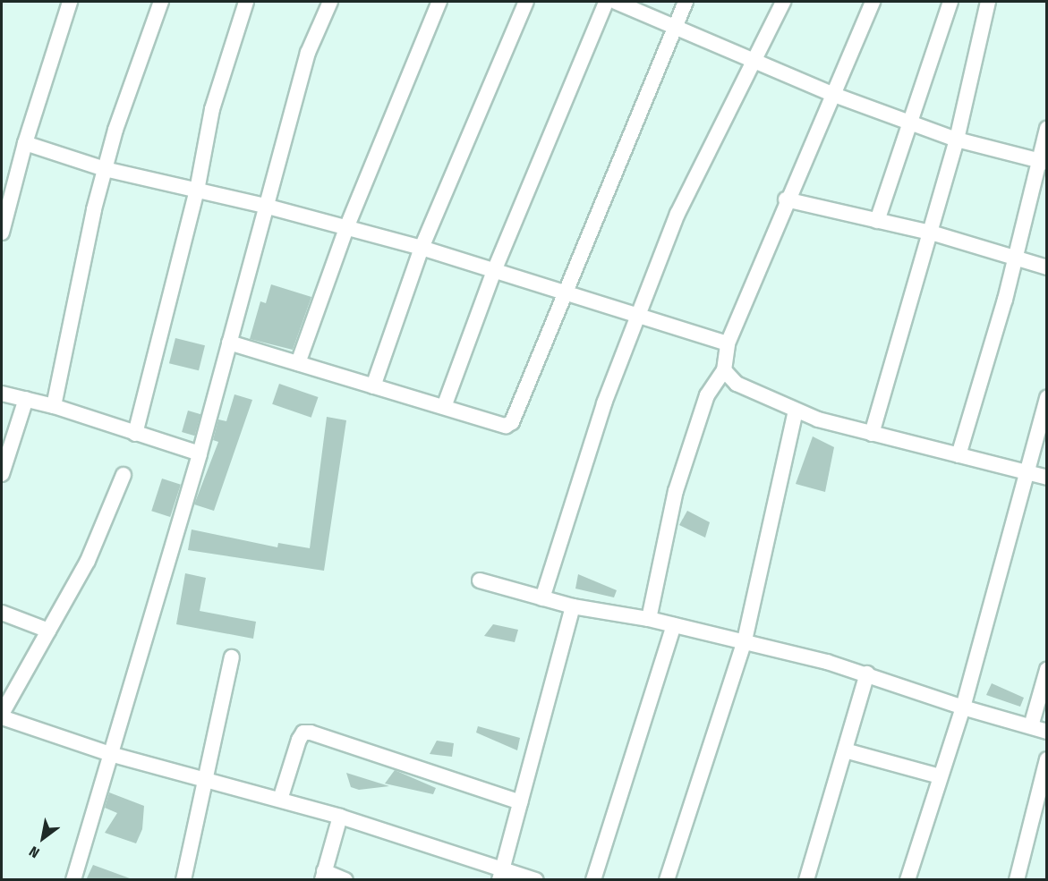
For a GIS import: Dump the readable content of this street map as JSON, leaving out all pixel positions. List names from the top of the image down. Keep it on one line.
{"north":"bottom left"}
